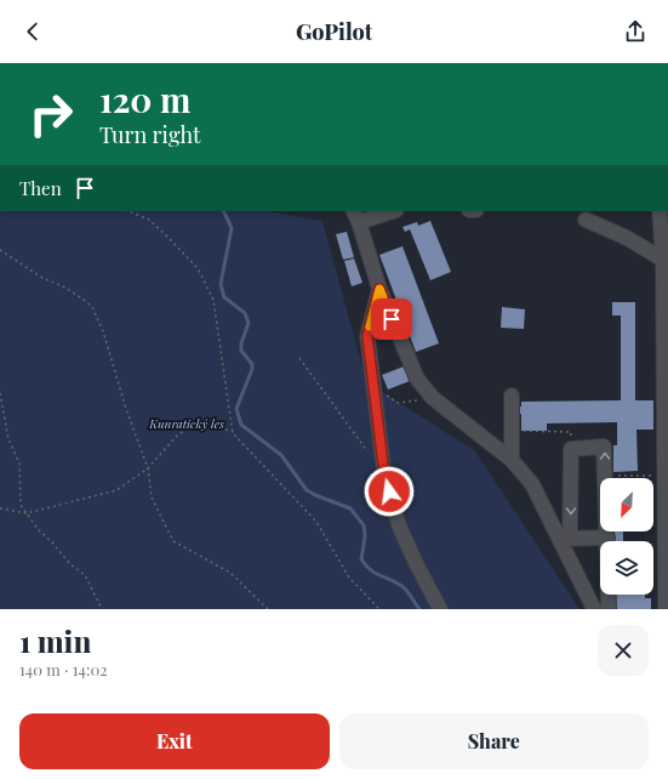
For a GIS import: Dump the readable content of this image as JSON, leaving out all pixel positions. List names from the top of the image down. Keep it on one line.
{"parks":["Kunratický les"],"north":"bottom left","page":{"header":"GoPilot","turn":["120 m","Turn right"],"then":"Then","heading":["1 min","140 m · 14:02"],"buttons":["Exit","Share"]}}
